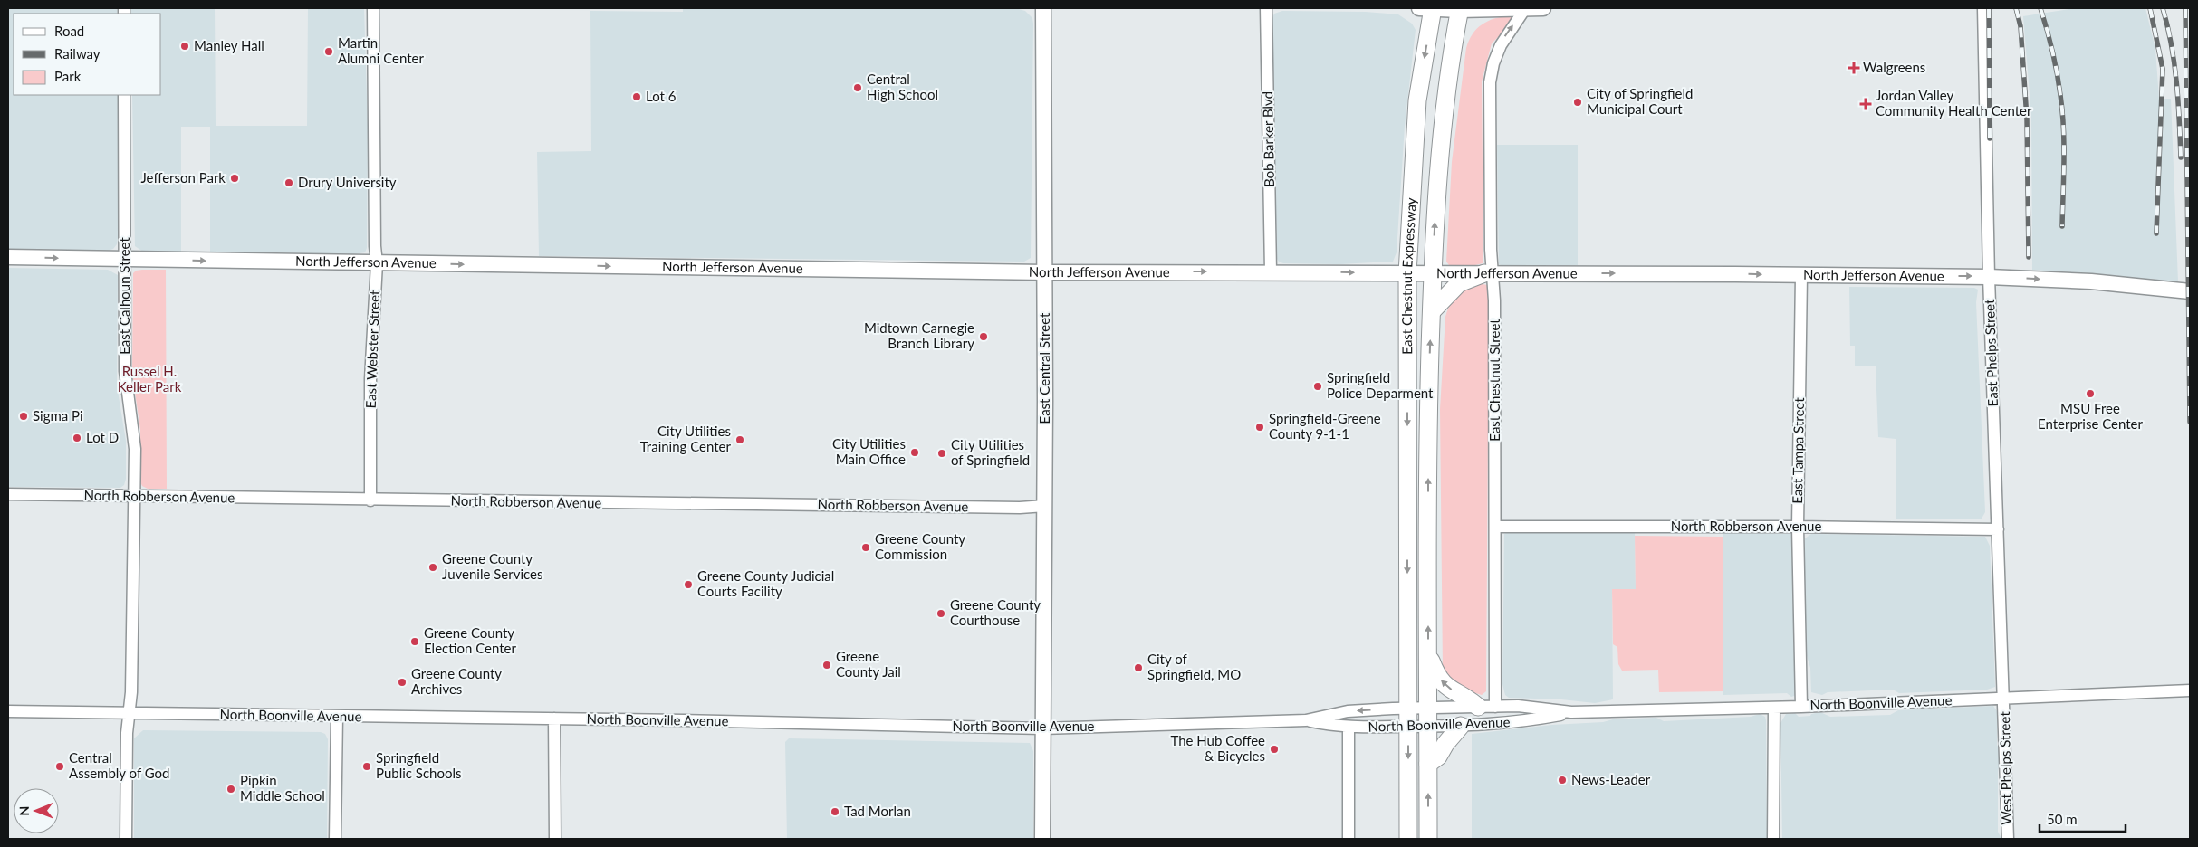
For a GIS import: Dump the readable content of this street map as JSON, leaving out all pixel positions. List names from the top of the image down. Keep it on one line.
{"streets":{"main road":["North Jefferson Avenue","East Chestnut Expressway","East Central Street"],"street":["Bob Barker Blvd","East Calhoun Street","East Webster Street","East Phelps Street","East Chestnut Street","East Tampa Street","North Robberson Avenue","North Boonville Avenue","West Phelps Street"]},"crossings":[["Bob Barker Blvd","North Jefferson Avenue"],["North Jefferson Avenue","East Chestnut Expressway"],["North Jefferson Avenue","East Calhoun Street"],["North Jefferson Avenue","East Webster Street"],["North Jefferson Avenue","East Phelps Street"],["North Jefferson Avenue","East Central Street"],["North Jefferson Avenue","East Chestnut Street"],["North Jefferson Avenue","East Tampa Street"],["East Chestnut Expressway","North Boonville Avenue"],["East Calhoun Street","North Robberson Avenue"],["East Calhoun Street","North Boonville Avenue"],["East Webster Street","North Robberson Avenue"],["East Phelps Street","North Robberson Avenue"],["East Phelps Street","North Boonville Avenue"],["East Phelps Street","West Phelps Street"],["East Central Street","North Robberson Avenue"],["East Central Street","North Boonville Avenue"],["East Chestnut Street","North Robberson Avenue"],["East Chestnut Street","North Boonville Avenue"],["East Tampa Street","North Robberson Avenue"],["East Tampa Street","North Boonville Avenue"],["North Boonville Avenue","West Phelps Street"]],"one_way":["North Jefferson Avenue","East Chestnut Street"],"parks":["Russel H. Keller Park"],"places":{"other":["Manley Hall","Martin Alumni Center","Central High School","Lot 6","City of Springfield Municipal Court","Jefferson Park","Drury University","Midtown Carnegie Branch Library","Springfield Police Deparment","MSU Free Enterprise Center","Sigma Pi","Springfield-Greene County 9-1-1","Lot D","City Utilities Training Center","City Utilities Main Office","City Utilities of Springfield","Greene County Commission","Greene County Juvenile Services","Greene County Judicial Courts Facility","Greene County Courthouse","Greene County Election Center","Greene County Jail","City of Springfield, MO","Greene County Archives","The Hub Coffee & Bicycles","Central Assembly of God","Springfield Public Schools","News-Leader","Pipkin Middle School","Tad Morlan"],"health":["Walgreens","Jordan Valley Community Health Center"]},"legend":["Road","Railway","Park"],"scale_bar":"50 m","north":"left"}
